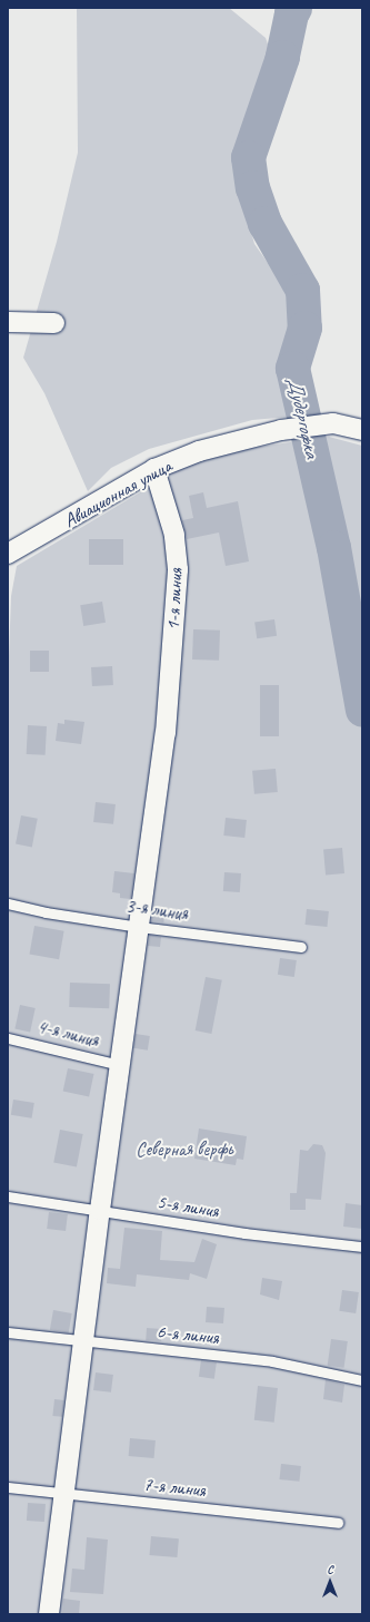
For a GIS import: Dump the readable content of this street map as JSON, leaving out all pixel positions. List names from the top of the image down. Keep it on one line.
{"streets":{"street":["Авиационная улица","1-я линия"],"lane":["3-я линия","4-я линия","5-я линия","6-я линия","7-я линия"]},"crossings":[["Авиационная улица","1-я линия"],["1-я линия","3-я линия"],["1-я линия","4-я линия"],["1-я линия","5-я линия"],["1-я линия","6-я линия"],["1-я линия","7-я линия"]],"water":["Дудергофка"],"parks":["Северная верфь"],"north":"top"}
